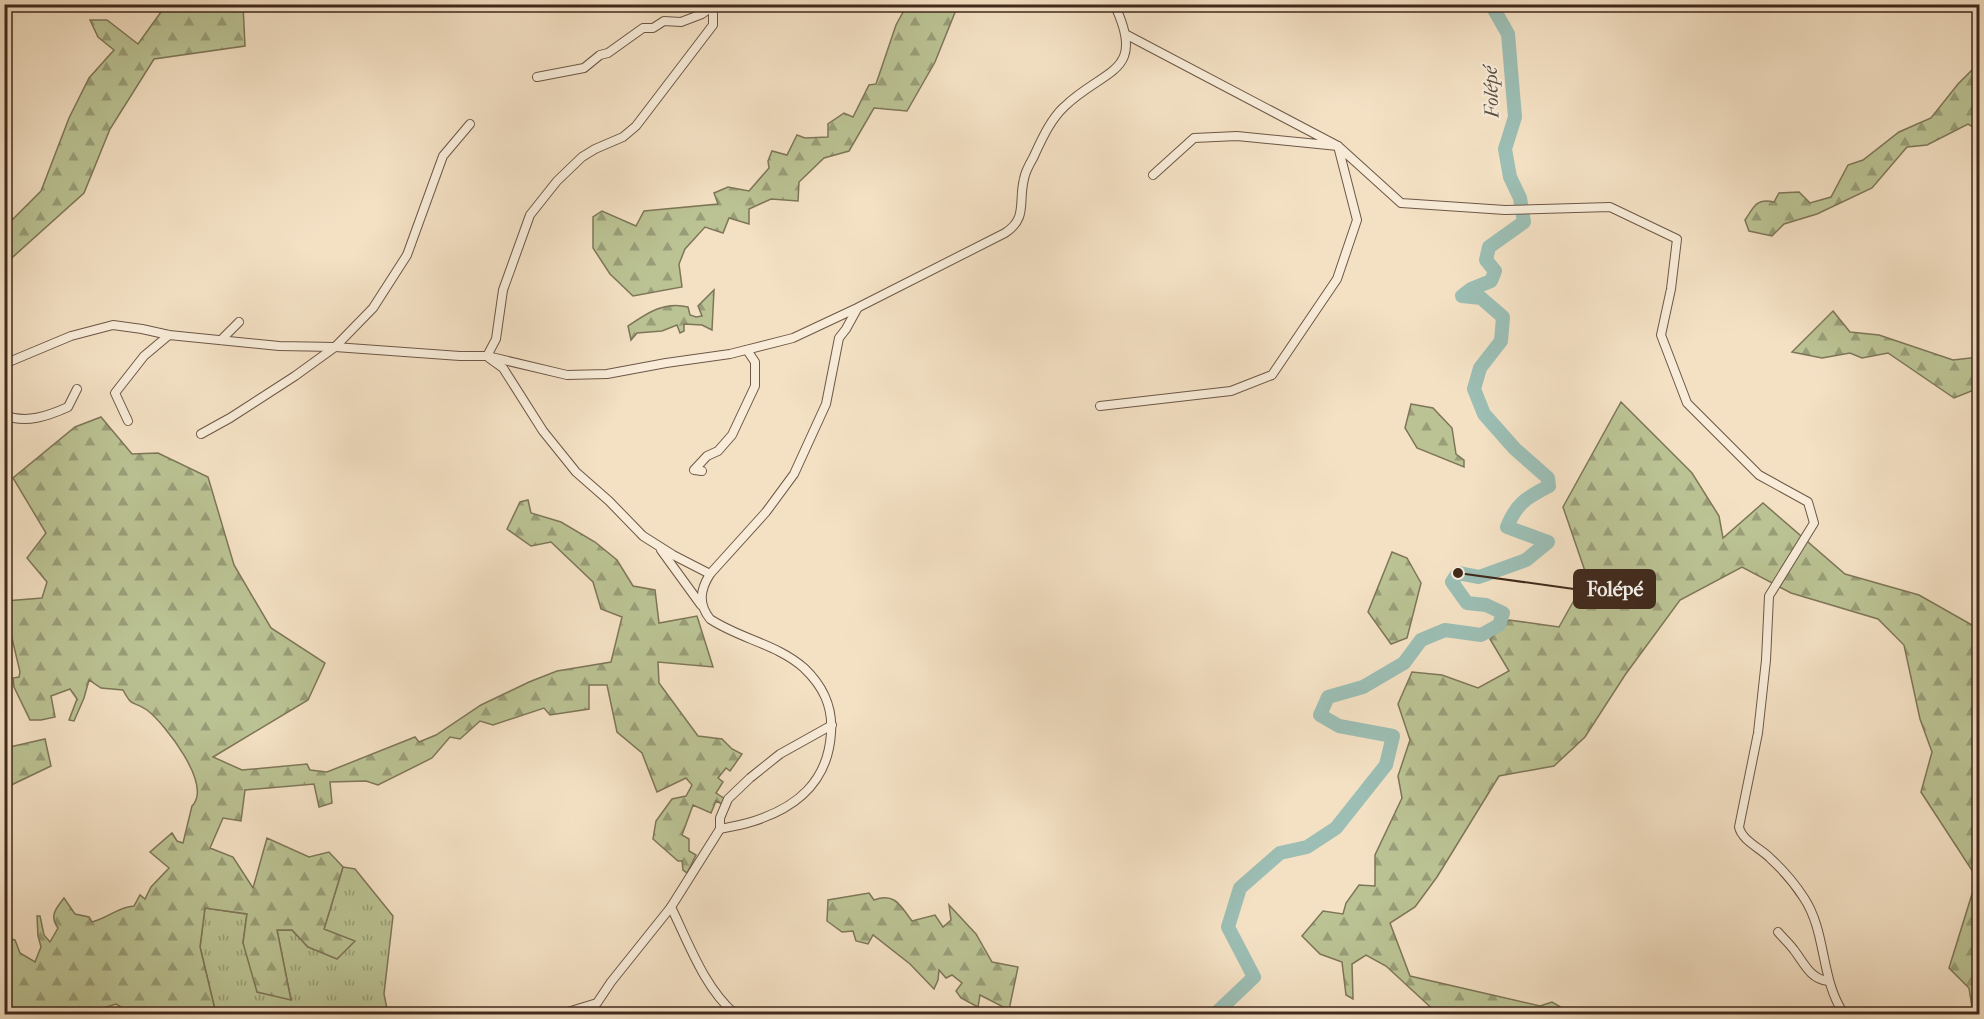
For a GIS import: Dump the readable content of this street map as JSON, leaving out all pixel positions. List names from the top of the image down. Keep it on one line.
{"water":["Folépé"],"places":["Folépé"]}
